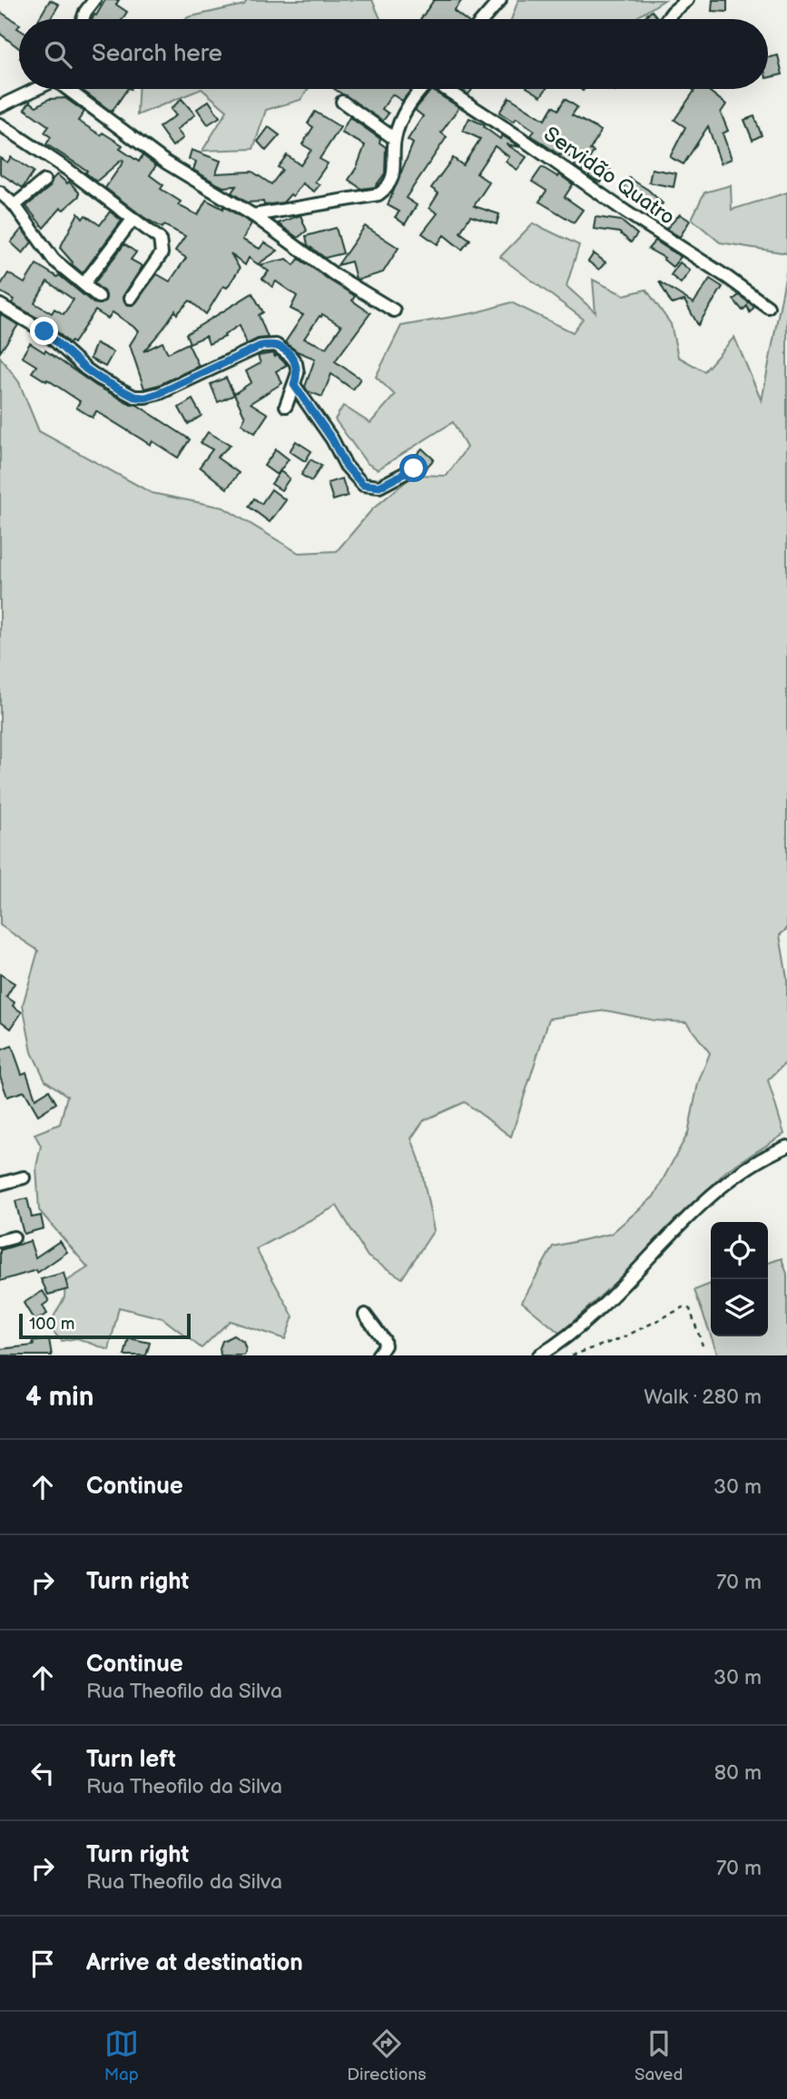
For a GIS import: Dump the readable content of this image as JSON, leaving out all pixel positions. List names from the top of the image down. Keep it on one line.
{"streets":{"street":["Servidão Quatro"]},"scale_bar":"100 m","page":{"search":"Search here","scale":"100 m","heading":["4 min","Walk · 280 m"],"list":[["Continue","30 m"],["Turn right","70 m"],["Continue","Rua Theofilo da Silva","30 m"],["Turn left","Rua Theofilo da Silva","80 m"],["Turn right","Rua Theofilo da Silva","70 m"],"Arrive at destination"],"nav":["Map","Directions","Saved"]}}
